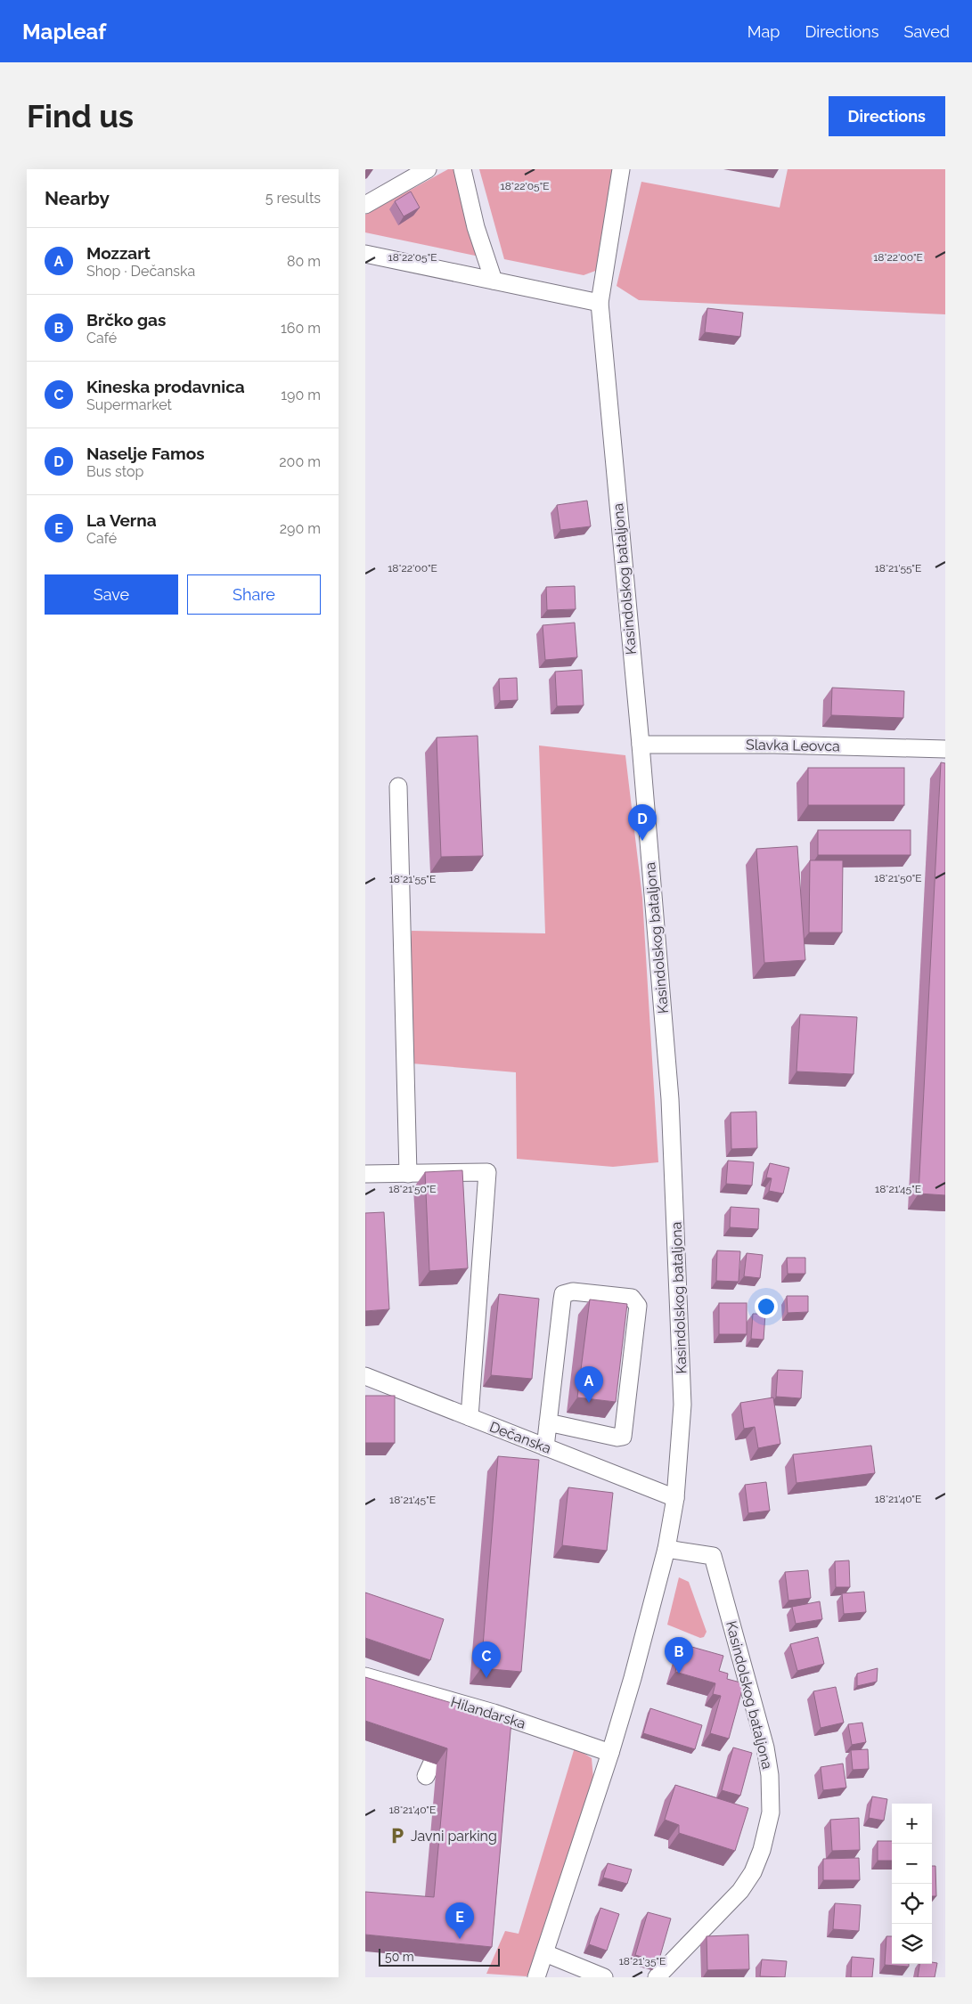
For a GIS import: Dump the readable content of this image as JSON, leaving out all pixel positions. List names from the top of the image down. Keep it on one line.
{"streets":{"street":["Kasindolskog bataljona","Slavka Leovca","Dečanska","Hilandarska"]},"crossings":[["Kasindolskog bataljona","Slavka Leovca"],["Kasindolskog bataljona","Dečanska"],["Kasindolskog bataljona","Hilandarska"]],"places":{"parking":["Javni parking"]},"scale_bar":"50 m","page":{"header":"Mapleaf","nav":["Map","Directions","Saved"],"buttons":["Directions",["Save","Share"]],"title":"Find us","heading":["Nearby","5 results"],"list":[{"mark":"A","name":"Mozzart","note":"Shop · Dečanska","value":"80 m"},{"mark":"B","name":"Brčko gas","note":"Café","value":"160 m"},{"mark":"C","name":"Kineska prodavnica","note":"Supermarket","value":"190 m"},{"mark":"D","name":"Naselje Famos","note":"Bus stop","value":"200 m"},{"mark":"E","name":"La Verna","note":"Café","value":"290 m"}],"pins":["D","A","B","C","E"],"map_buttons":["+","−"],"scale":"50 m"},"coordinates":["18°22'05\"E","18°22'00\"E","18°21'55\"E","18°21'50\"E","18°21'45\"E","18°21'40\"E","18°21'35\"E"]}
